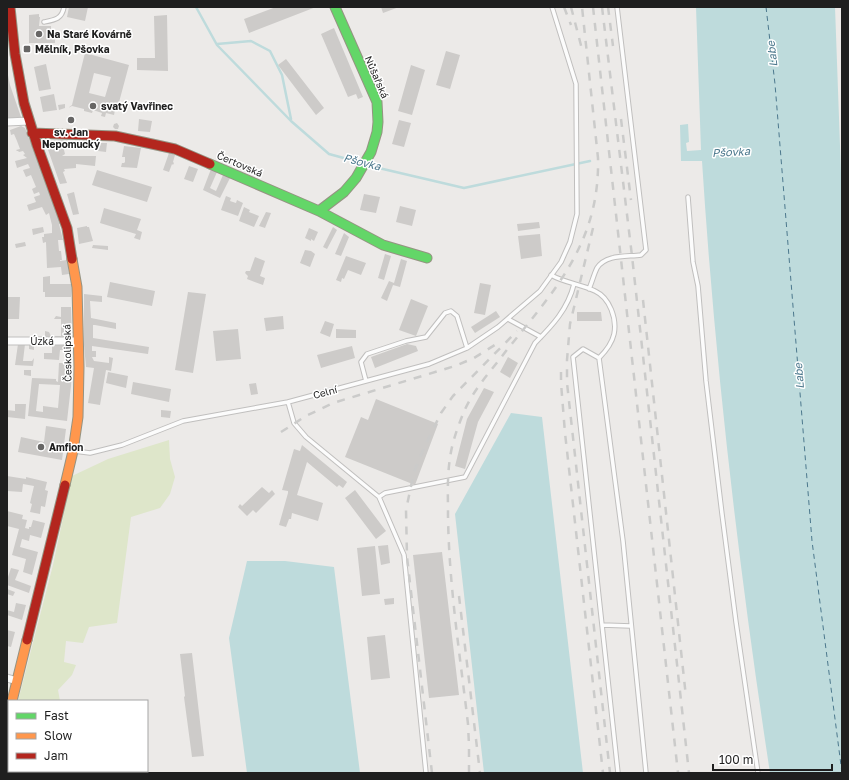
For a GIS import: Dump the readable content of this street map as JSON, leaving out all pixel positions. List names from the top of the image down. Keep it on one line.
{"streets":{"street":["Nůšařská","Čertovská","Úzká","Českolipská"],"lane":["Celní"]},"crossings":[["Nůšařská","Čertovská"],["Čertovská","Českolipská"],["Úzká","Českolipská"],["Českolipská","Celní"]],"water":["Labe","Pšovka"],"places":{"other":["Na Staré Kovárně","svatý Vavřinec","sv. Jan Nepomucký","Amfion"],"transit":["Mělník, Pšovka"]},"legend":["Fast","Slow","Jam"],"scale_bar":"100 m"}
